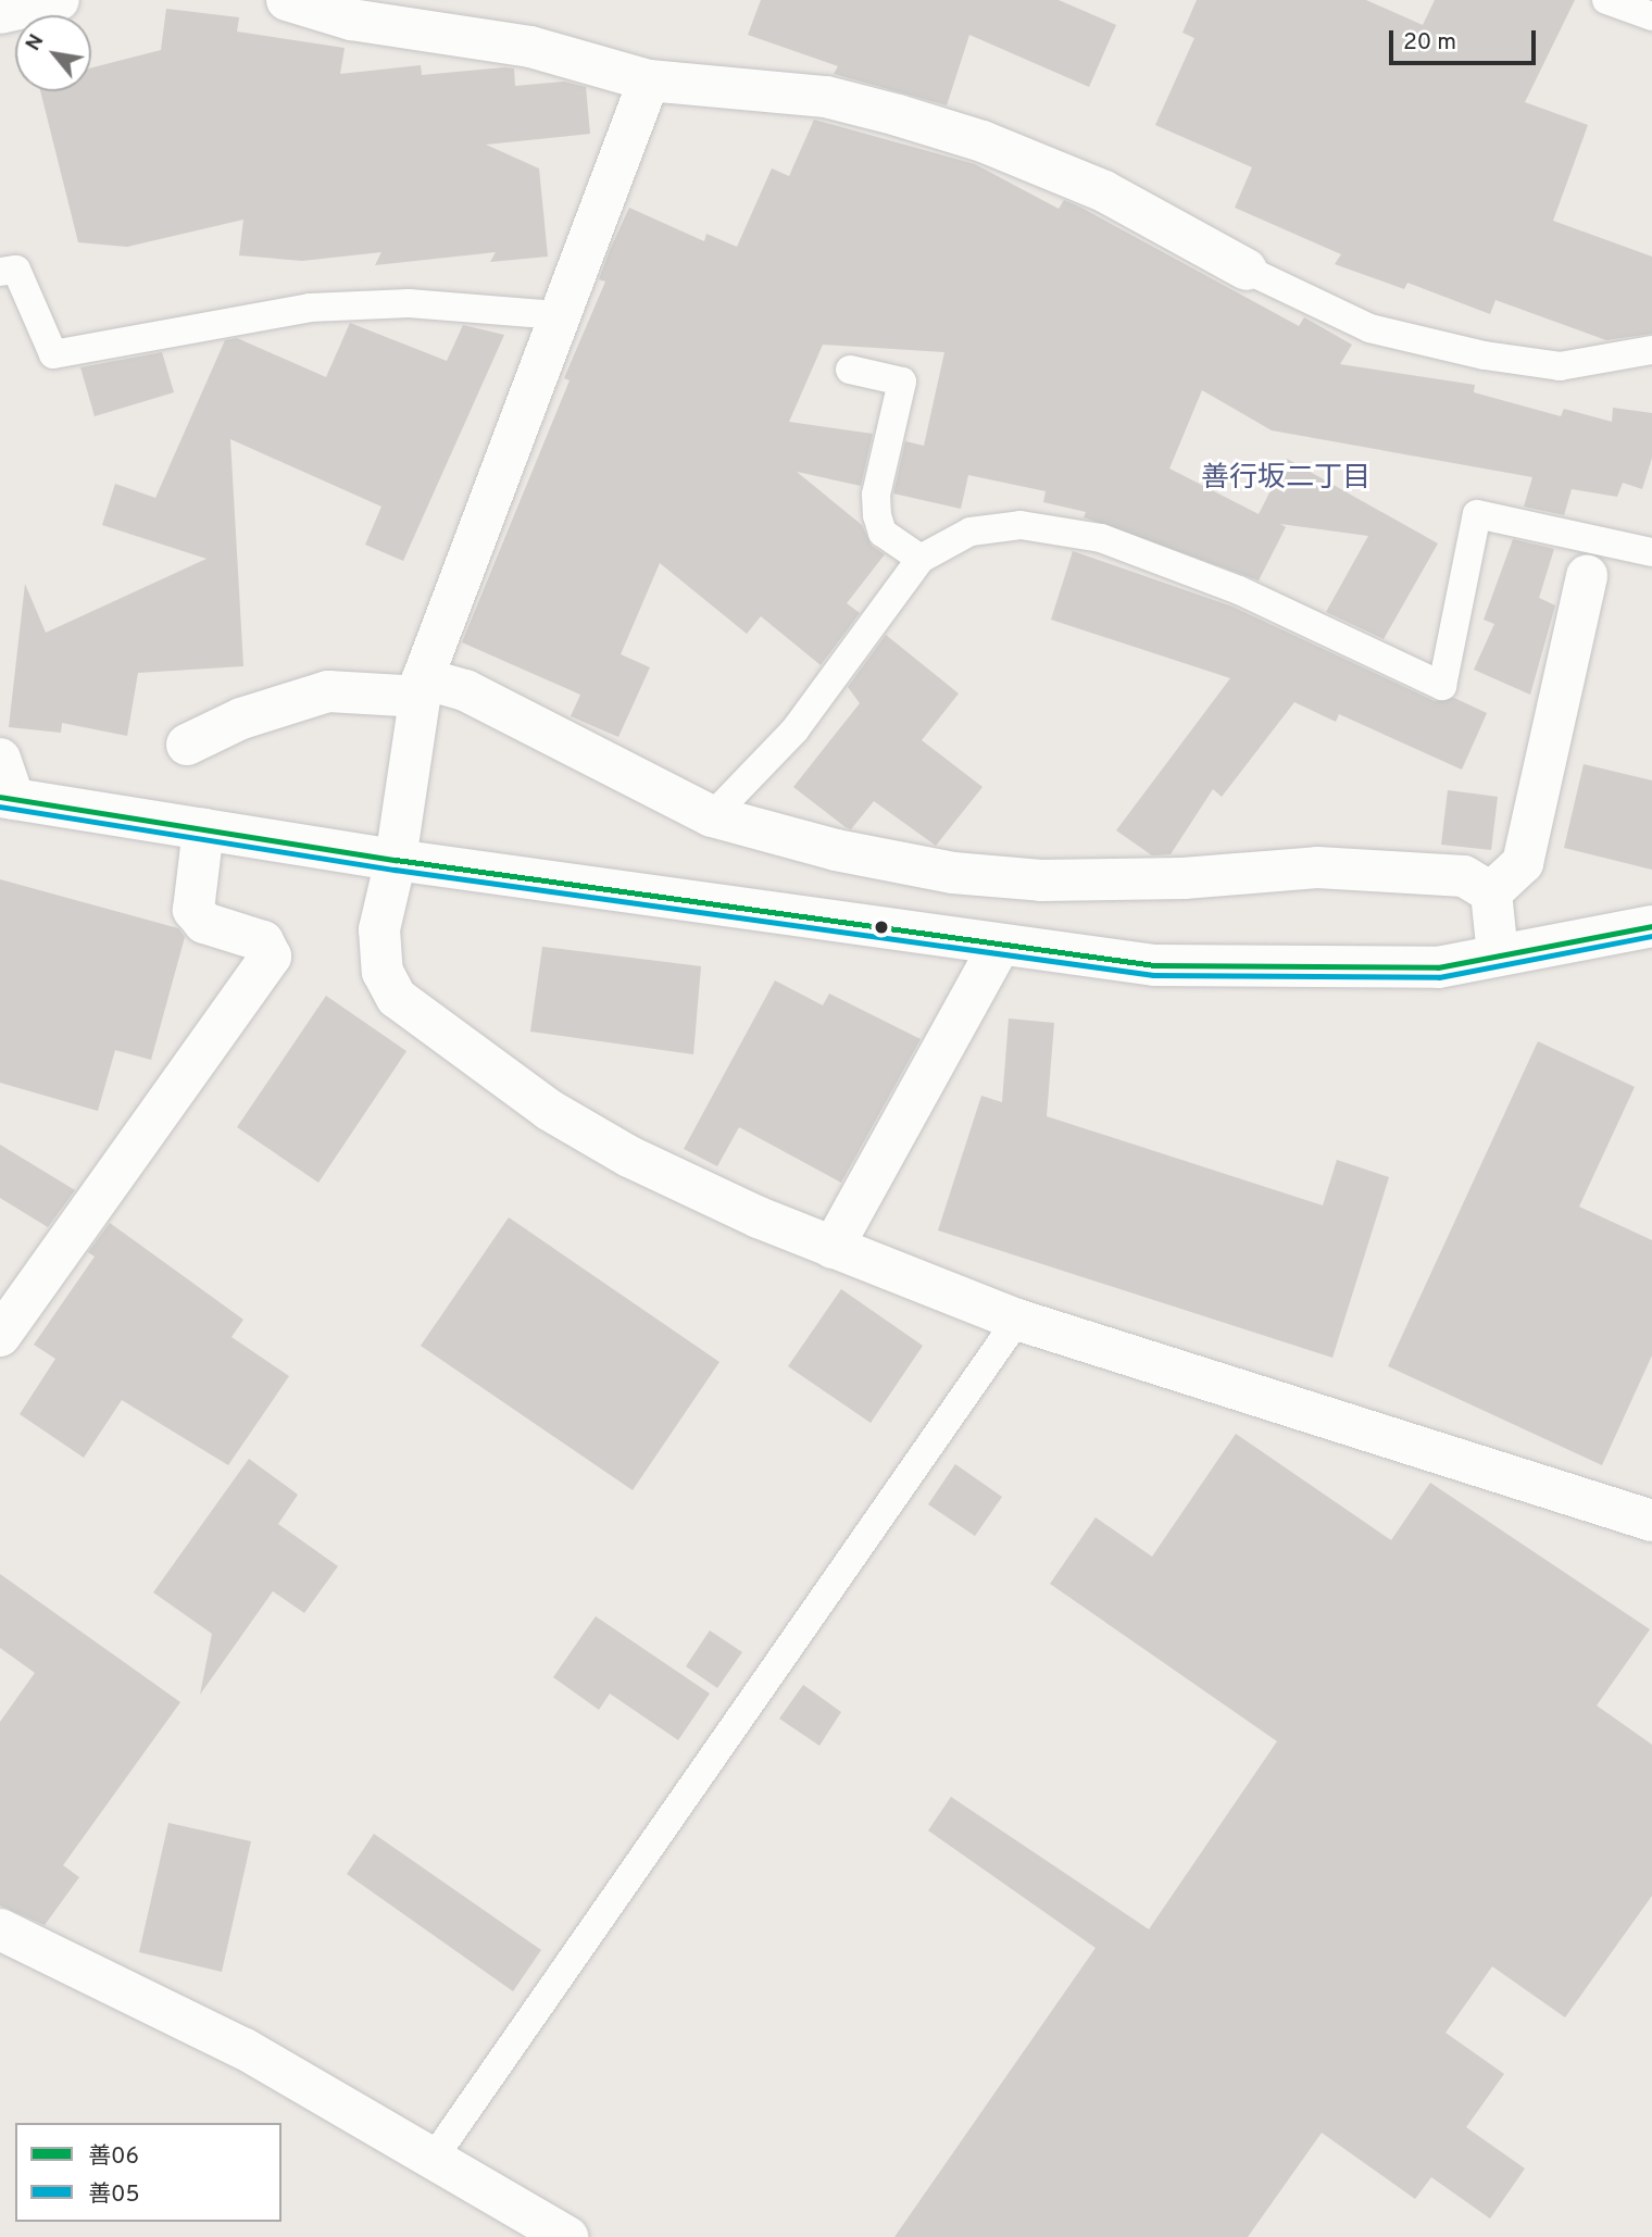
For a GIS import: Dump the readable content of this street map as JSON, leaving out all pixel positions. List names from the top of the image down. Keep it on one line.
{"districts":["善行坂二丁目"],"lines":["transit line 善06","transit line 善05"],"legend":["善06","善05"],"scale_bar":"20 m","north":"top left"}
